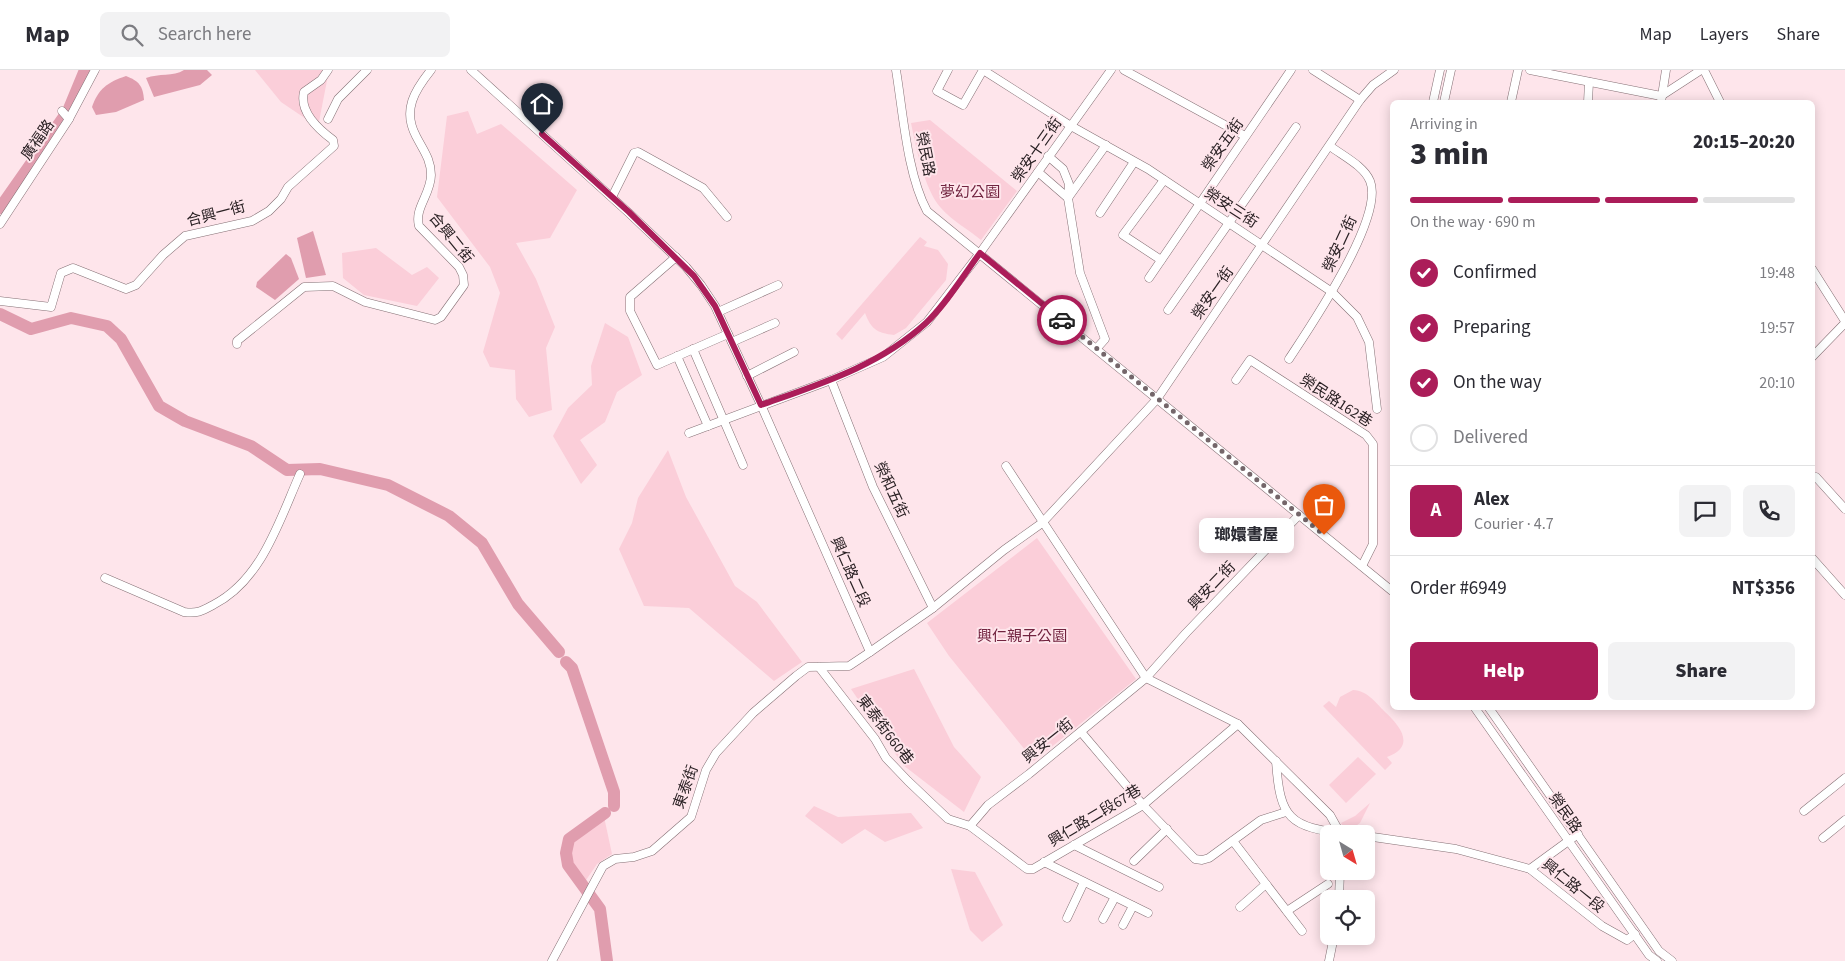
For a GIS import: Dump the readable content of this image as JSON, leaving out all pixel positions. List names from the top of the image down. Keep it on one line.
{"streets":{"street":["廣福路","榮安五街","榮安十三街","榮民路","榮安三街","合興一街","合興二街","榮安二街","榮安一街","榮民路162巷","榮和五街","興仁路二段","興安二街","東泰街660巷","興安一街","東泰街","興仁路二段67巷","興仁路一段"]},"crossings":[["榮安五街","榮安三街"],["榮安十三街","榮民路"],["榮安十三街","榮安三街"],["榮安十三街","榮和五街"],["榮安十三街","興仁路二段"],["榮民路","榮安一街"],["榮民路","榮民路162巷"],["榮民路","興安二街"],["榮民路","興仁路一段"],["榮安三街","榮安二街"],["榮安三街","榮安一街"],["榮安二街","榮安一街"],["興安二街","興安一街"],["東泰街660巷","興安一街"],["東泰街660巷","東泰街"],["東泰街660巷","興仁路二段67巷"]],"parks":["夢幻公園","興仁親子公園"],"places":["瑯嬛書屋"],"north":"bottom right","page":{"header":"Map","search":"Search here","nav":["Map","Layers","Share"],"heading":["3 min","Arriving in","20:15–20:20"],"panel":["Alex","Courier · 4.7","Order #6949","NT$356"],"bar":"On the way · 690 m","list":[["Confirmed","19:48"],["Preparing","19:57"],["On the way","20:10"],"Delivered"],"round":"A","bubble":"瑯嬛書屋","buttons":["Help","Share"]}}
